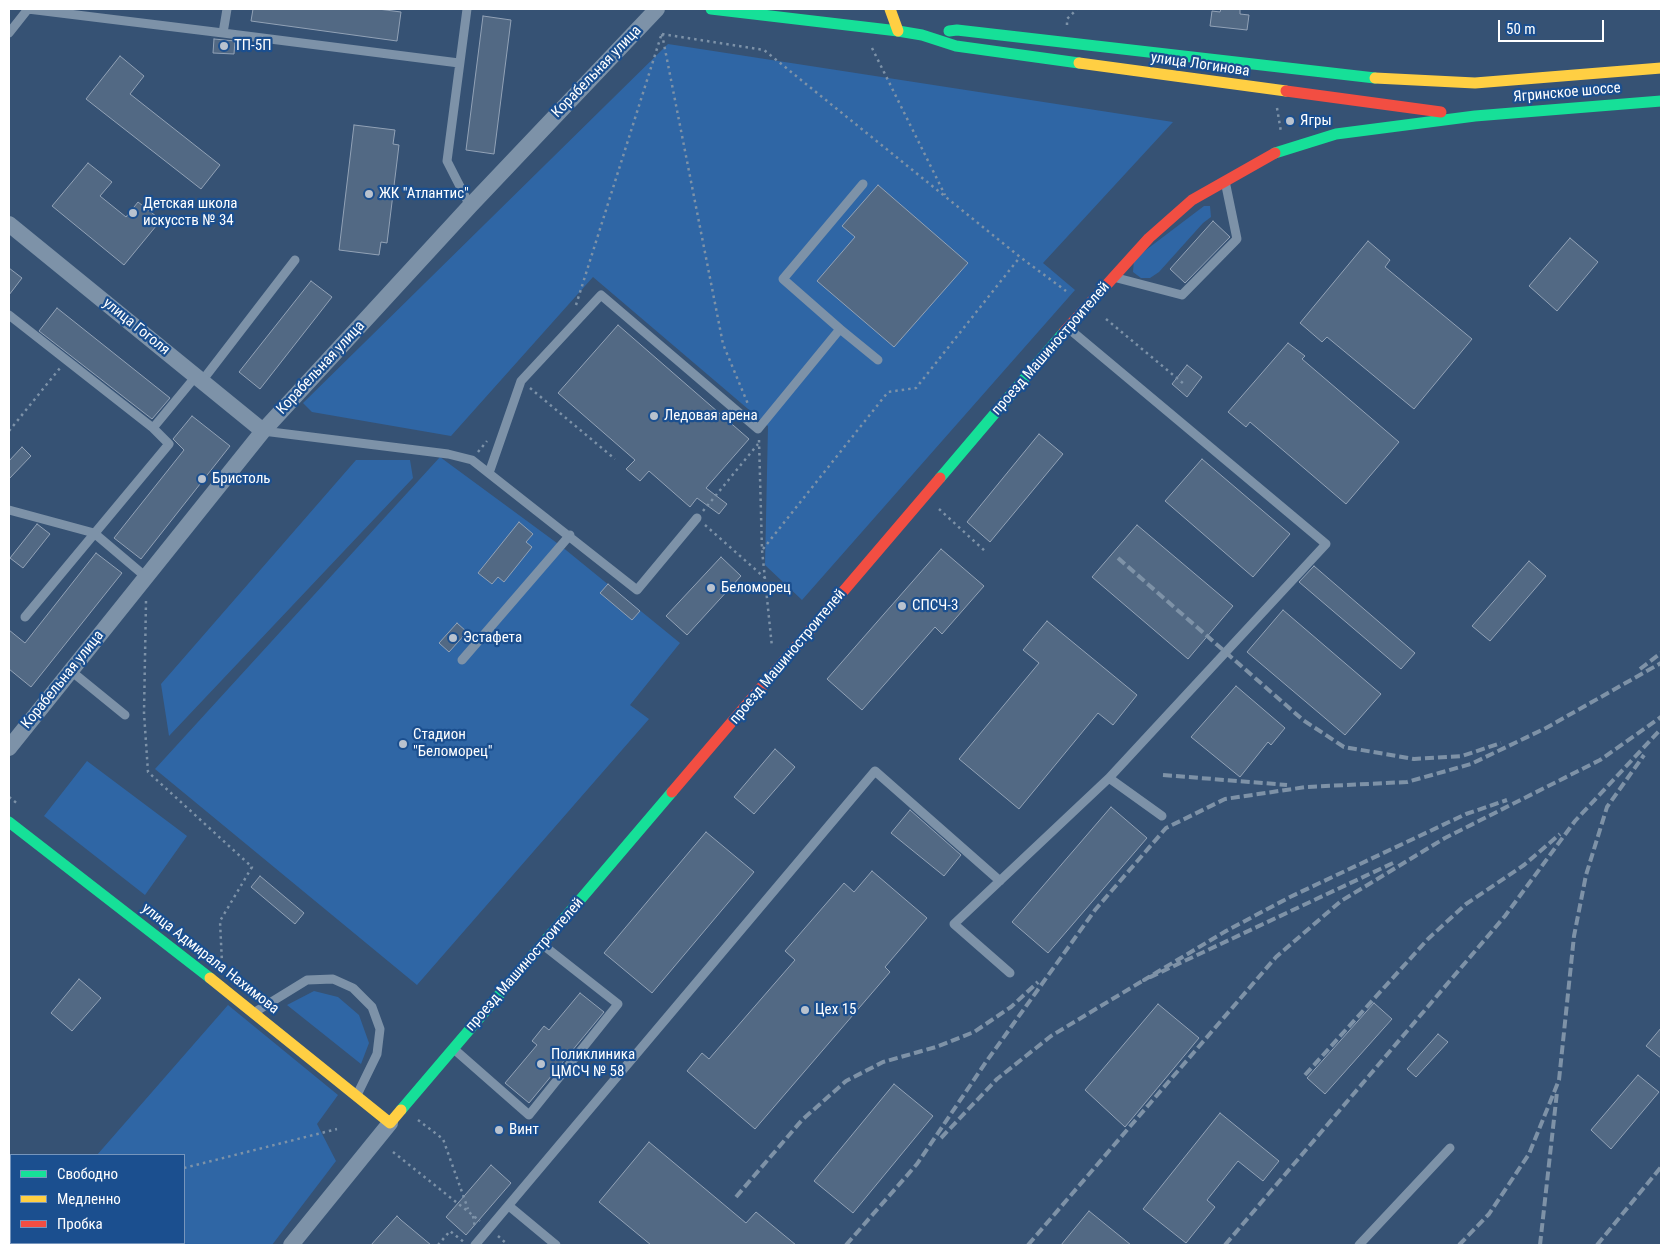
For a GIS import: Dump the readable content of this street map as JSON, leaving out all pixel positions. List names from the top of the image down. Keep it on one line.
{"streets":{"street":["улица Логинова","Корабельная улица","Ягринское шоссе","улица Гоголя","проезд Машиностроителей","улица Адмирала Нахимова"]},"crossings":[["улица Логинова","Ягринское шоссе"],["улица Логинова","проезд Машиностроителей"],["Корабельная улица","улица Гоголя"],["Ягринское шоссе","проезд Машиностроителей"],["проезд Машиностроителей","улица Адмирала Нахимова"]],"places":["ТП-5П","Ягры","ЖК \"Атлантис\"","Детская школа искусств № 34","Ледовая арена","Бристоль","Беломорец","СПСЧ-3","Эстафета","Стадион \"Беломорец\"","Цех 15","Поликлиника ЦМСЧ № 58","Винт"],"legend":["Свободно","Медленно","Пробка"],"scale_bar":"50 m"}
